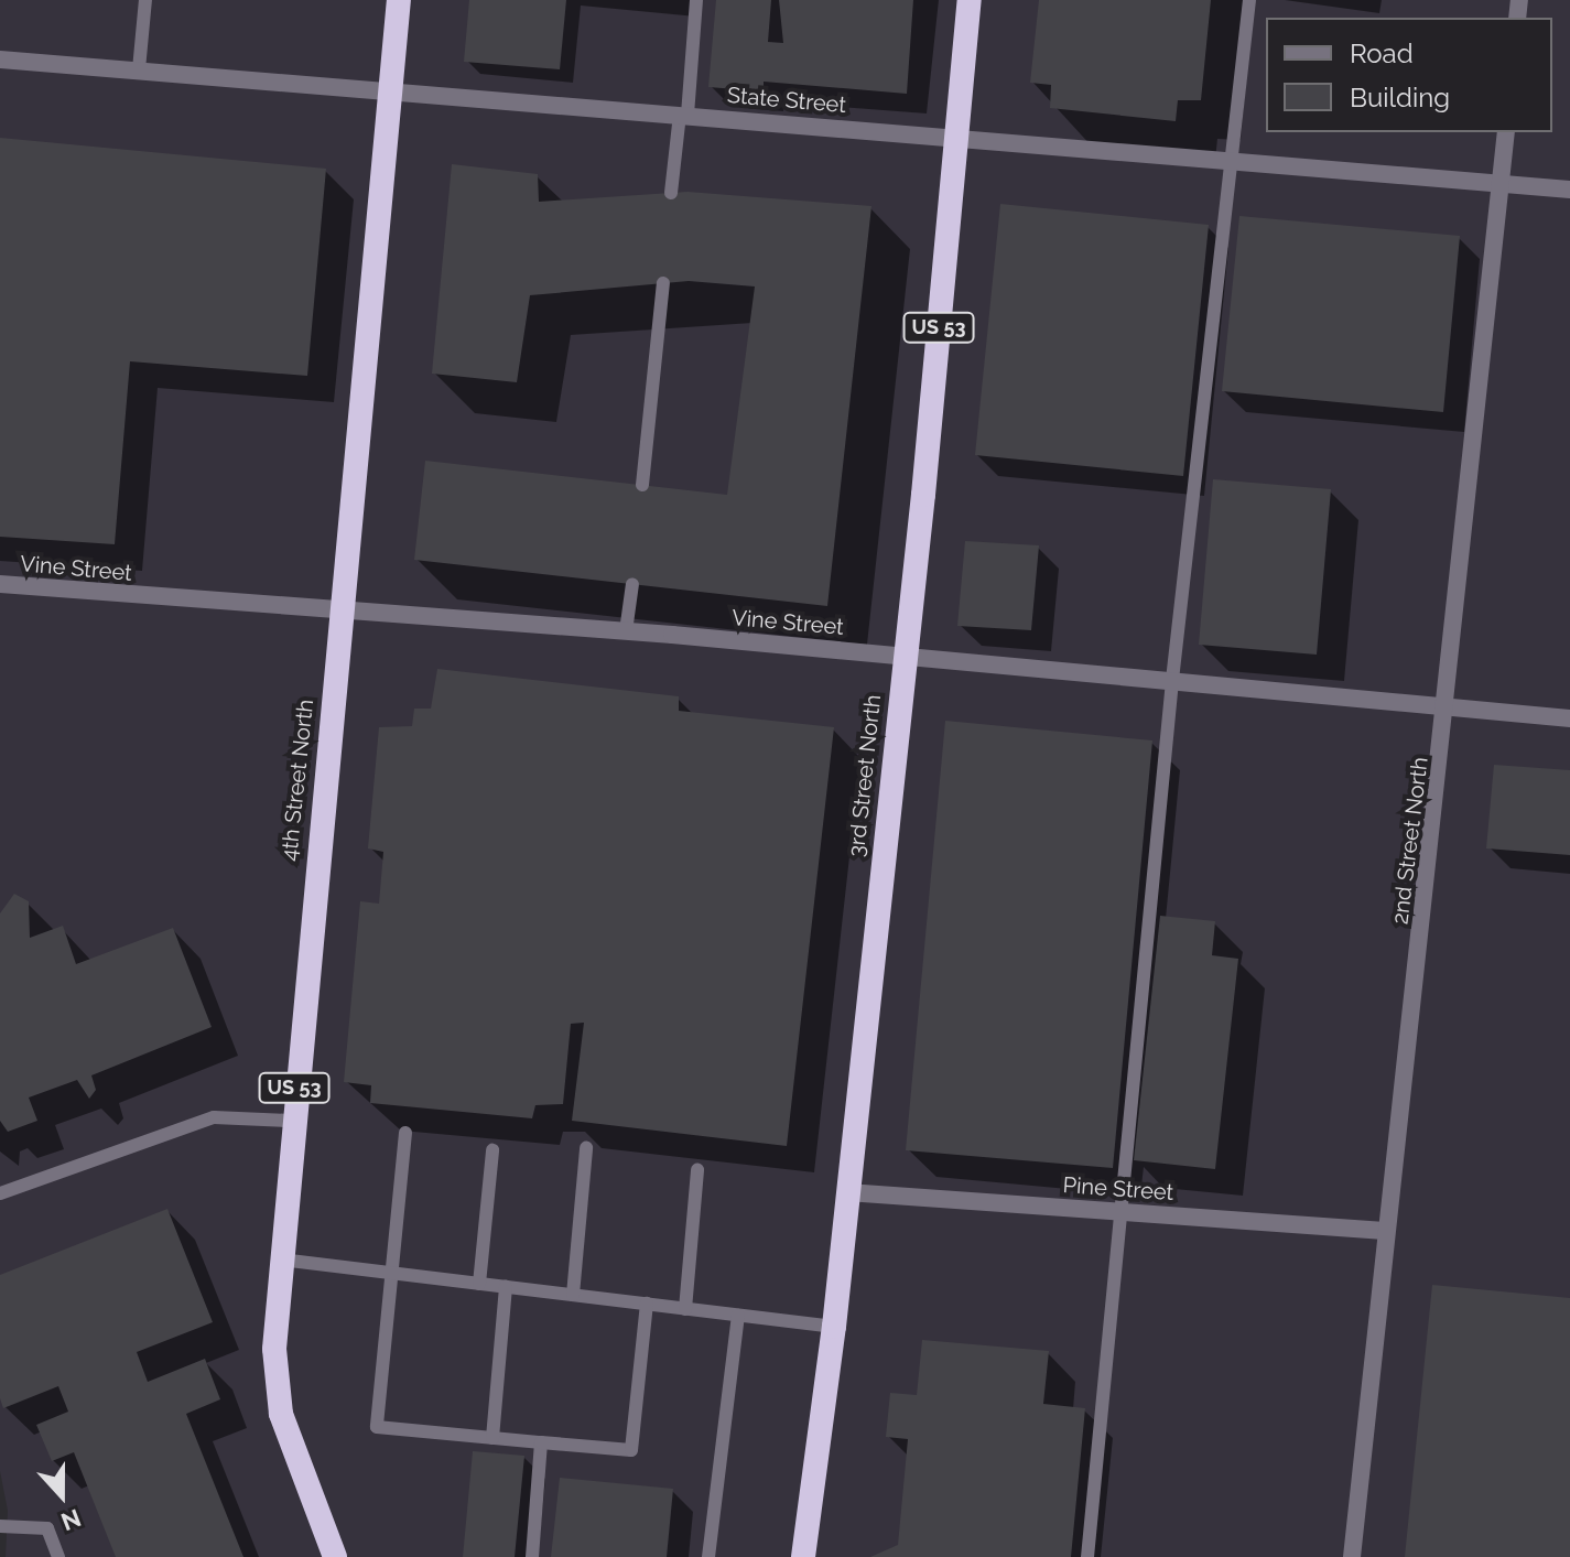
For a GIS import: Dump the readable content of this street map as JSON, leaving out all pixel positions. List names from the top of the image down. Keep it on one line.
{"streets":{"highway":["US 53","3rd Street North","4th Street North"],"street":["State Street","Vine Street","2nd Street North","Pine Street"]},"crossings":[["State Street","3rd Street North"],["State Street","4th Street North"],["State Street","2nd Street North"],["Vine Street","3rd Street North"],["Vine Street","4th Street North"],["Vine Street","2nd Street North"],["3rd Street North","Pine Street"],["2nd Street North","Pine Street"]],"legend":["Road","Building"],"north":"bottom"}
